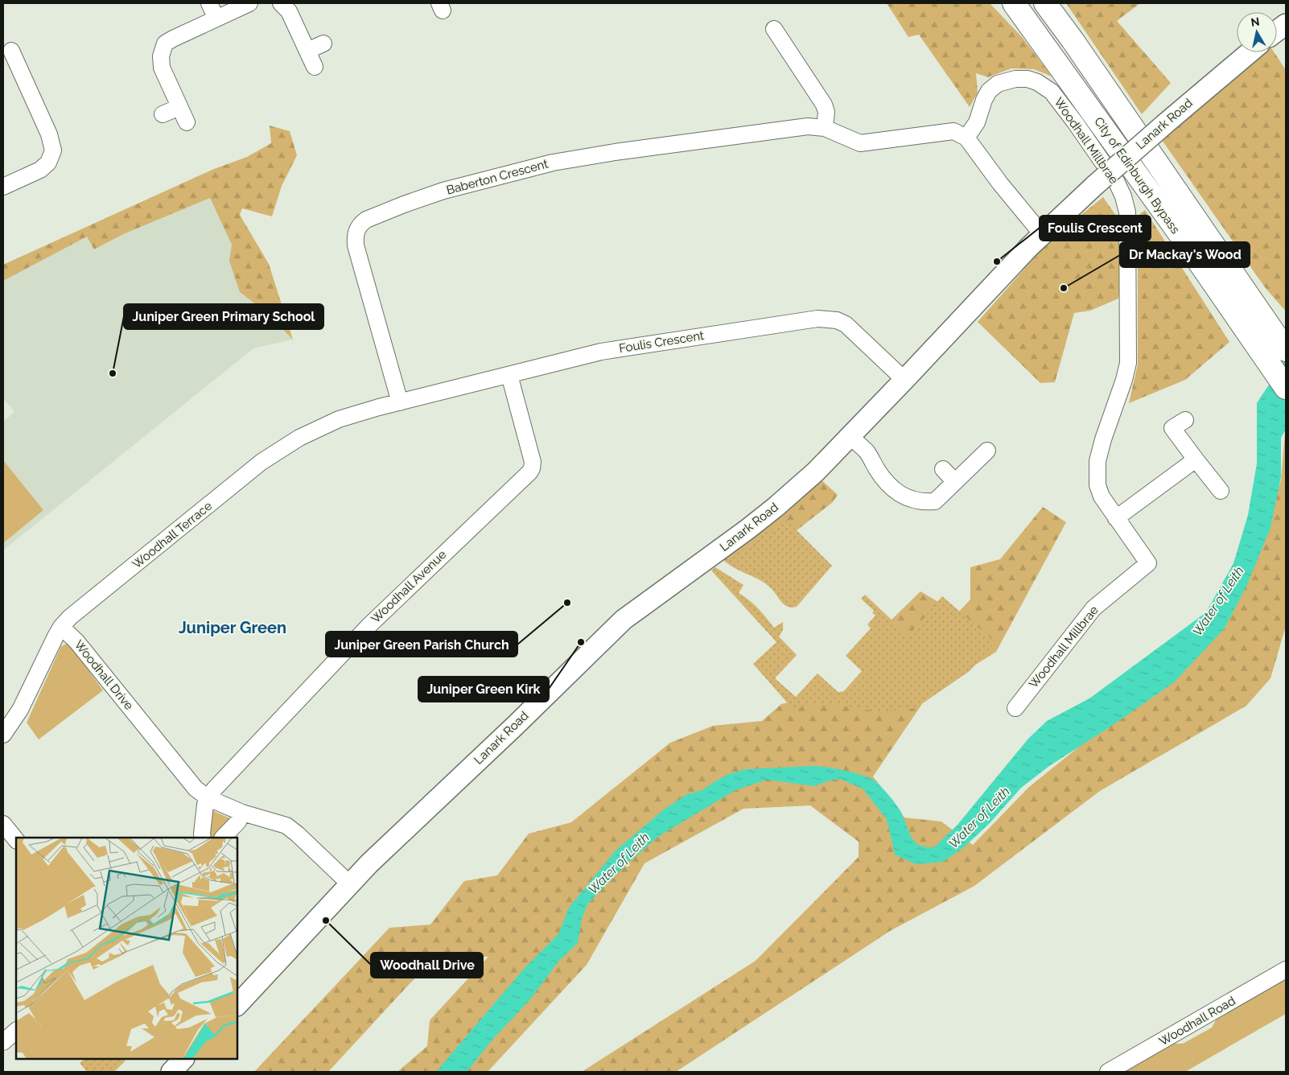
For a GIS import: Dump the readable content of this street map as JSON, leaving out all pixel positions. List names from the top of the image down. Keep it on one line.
{"streets":{"highway":["City of Edinburgh Bypass"],"main road":["Lanark Road"],"street":["Woodhall Millbrae","Baberton Crescent","Foulis Crescent","Woodhall Terrace","Woodhall Avenue","Woodhall Drive","Woodhall Road"]},"crossings":[["Lanark Road","Foulis Crescent"],["Lanark Road","Woodhall Drive"],["Woodhall Millbrae","Baberton Crescent"],["Baberton Crescent","Foulis Crescent"],["Baberton Crescent","Woodhall Terrace"],["Foulis Crescent","Woodhall Terrace"],["Foulis Crescent","Woodhall Avenue"],["Woodhall Terrace","Woodhall Drive"],["Woodhall Avenue","Woodhall Drive"]],"districts":["Juniper Green"],"water":["Water of Leith"],"places":["Foulis Crescent","Dr Mackay's Wood","Juniper Green Primary School","Juniper Green Parish Church","Juniper Green Kirk","Woodhall Drive"],"north":"top"}
